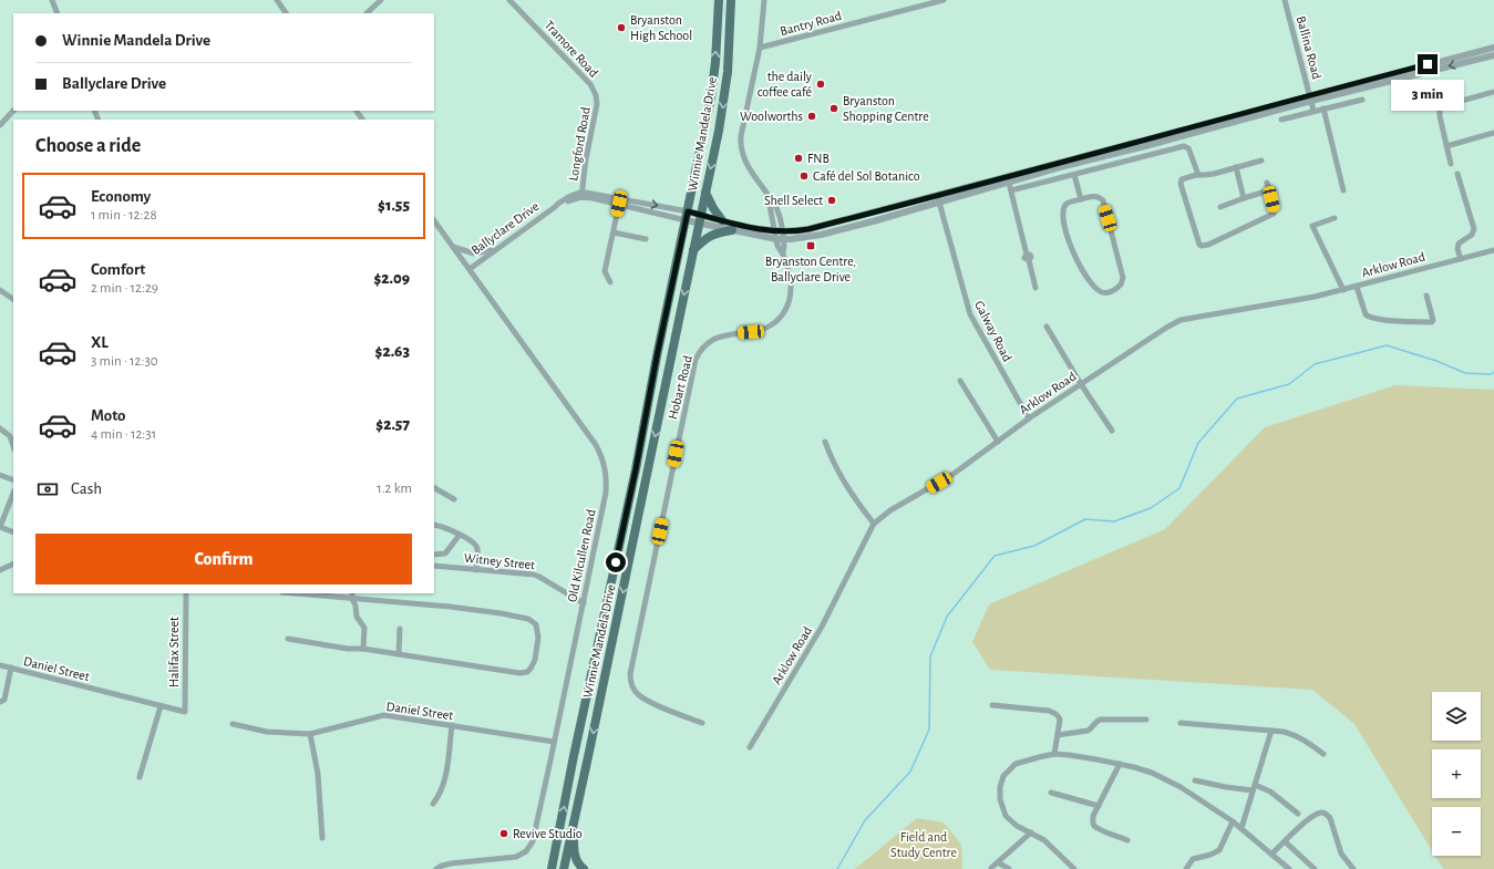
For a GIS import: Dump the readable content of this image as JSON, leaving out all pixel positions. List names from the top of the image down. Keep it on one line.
{"streets":{"main road":["Winnie Mandela Drive"],"street":["Bantry Road","Ballina Road","Tramore Road","Longford Road","Ballyclare Drive","Arklow Road","Galway Road","Hobart Road","Old Kilcullen Road","Witney Street","Halifax Street","Daniel Street"]},"crossings":[["Bantry Road","Hobart Road"],["Ballina Road","Ballyclare Drive"],["Tramore Road","Longford Road"],["Winnie Mandela Drive","Ballyclare Drive"],["Longford Road","Ballyclare Drive"],["Ballyclare Drive","Galway Road"],["Ballyclare Drive","Hobart Road"],["Ballyclare Drive","Old Kilcullen Road"],["Arklow Road","Galway Road"],["Old Kilcullen Road","Witney Street"],["Old Kilcullen Road","Daniel Street"],["Halifax Street","Daniel Street"]],"parks":["Field and Study Centre"],"places":{"other":["Bryanston High School","the daily coffee café","Bryanston Shopping Centre","Woolworths","FNB","Café del Sol Botanico","Shell Select","Revive Studio"],"transit":["Bryanston Centre, Ballyclare Drive"]},"page":{"banner":["Winnie Mandela Drive","Ballyclare Drive"],"bubble":"3 min","heading":"Choose a ride","list":[{"name":"Economy","note":"1 min · 12:28","value":"$1.55"},{"name":"Comfort","note":"2 min · 12:29","value":"$2.09"},{"name":"XL","note":"3 min · 12:30","value":"$2.63"},{"name":"Moto","note":"4 min · 12:31","value":"$2.57"}],"pay":["Cash","1.2 km"],"buttons":"Confirm","map_buttons":["+","−"]}}
